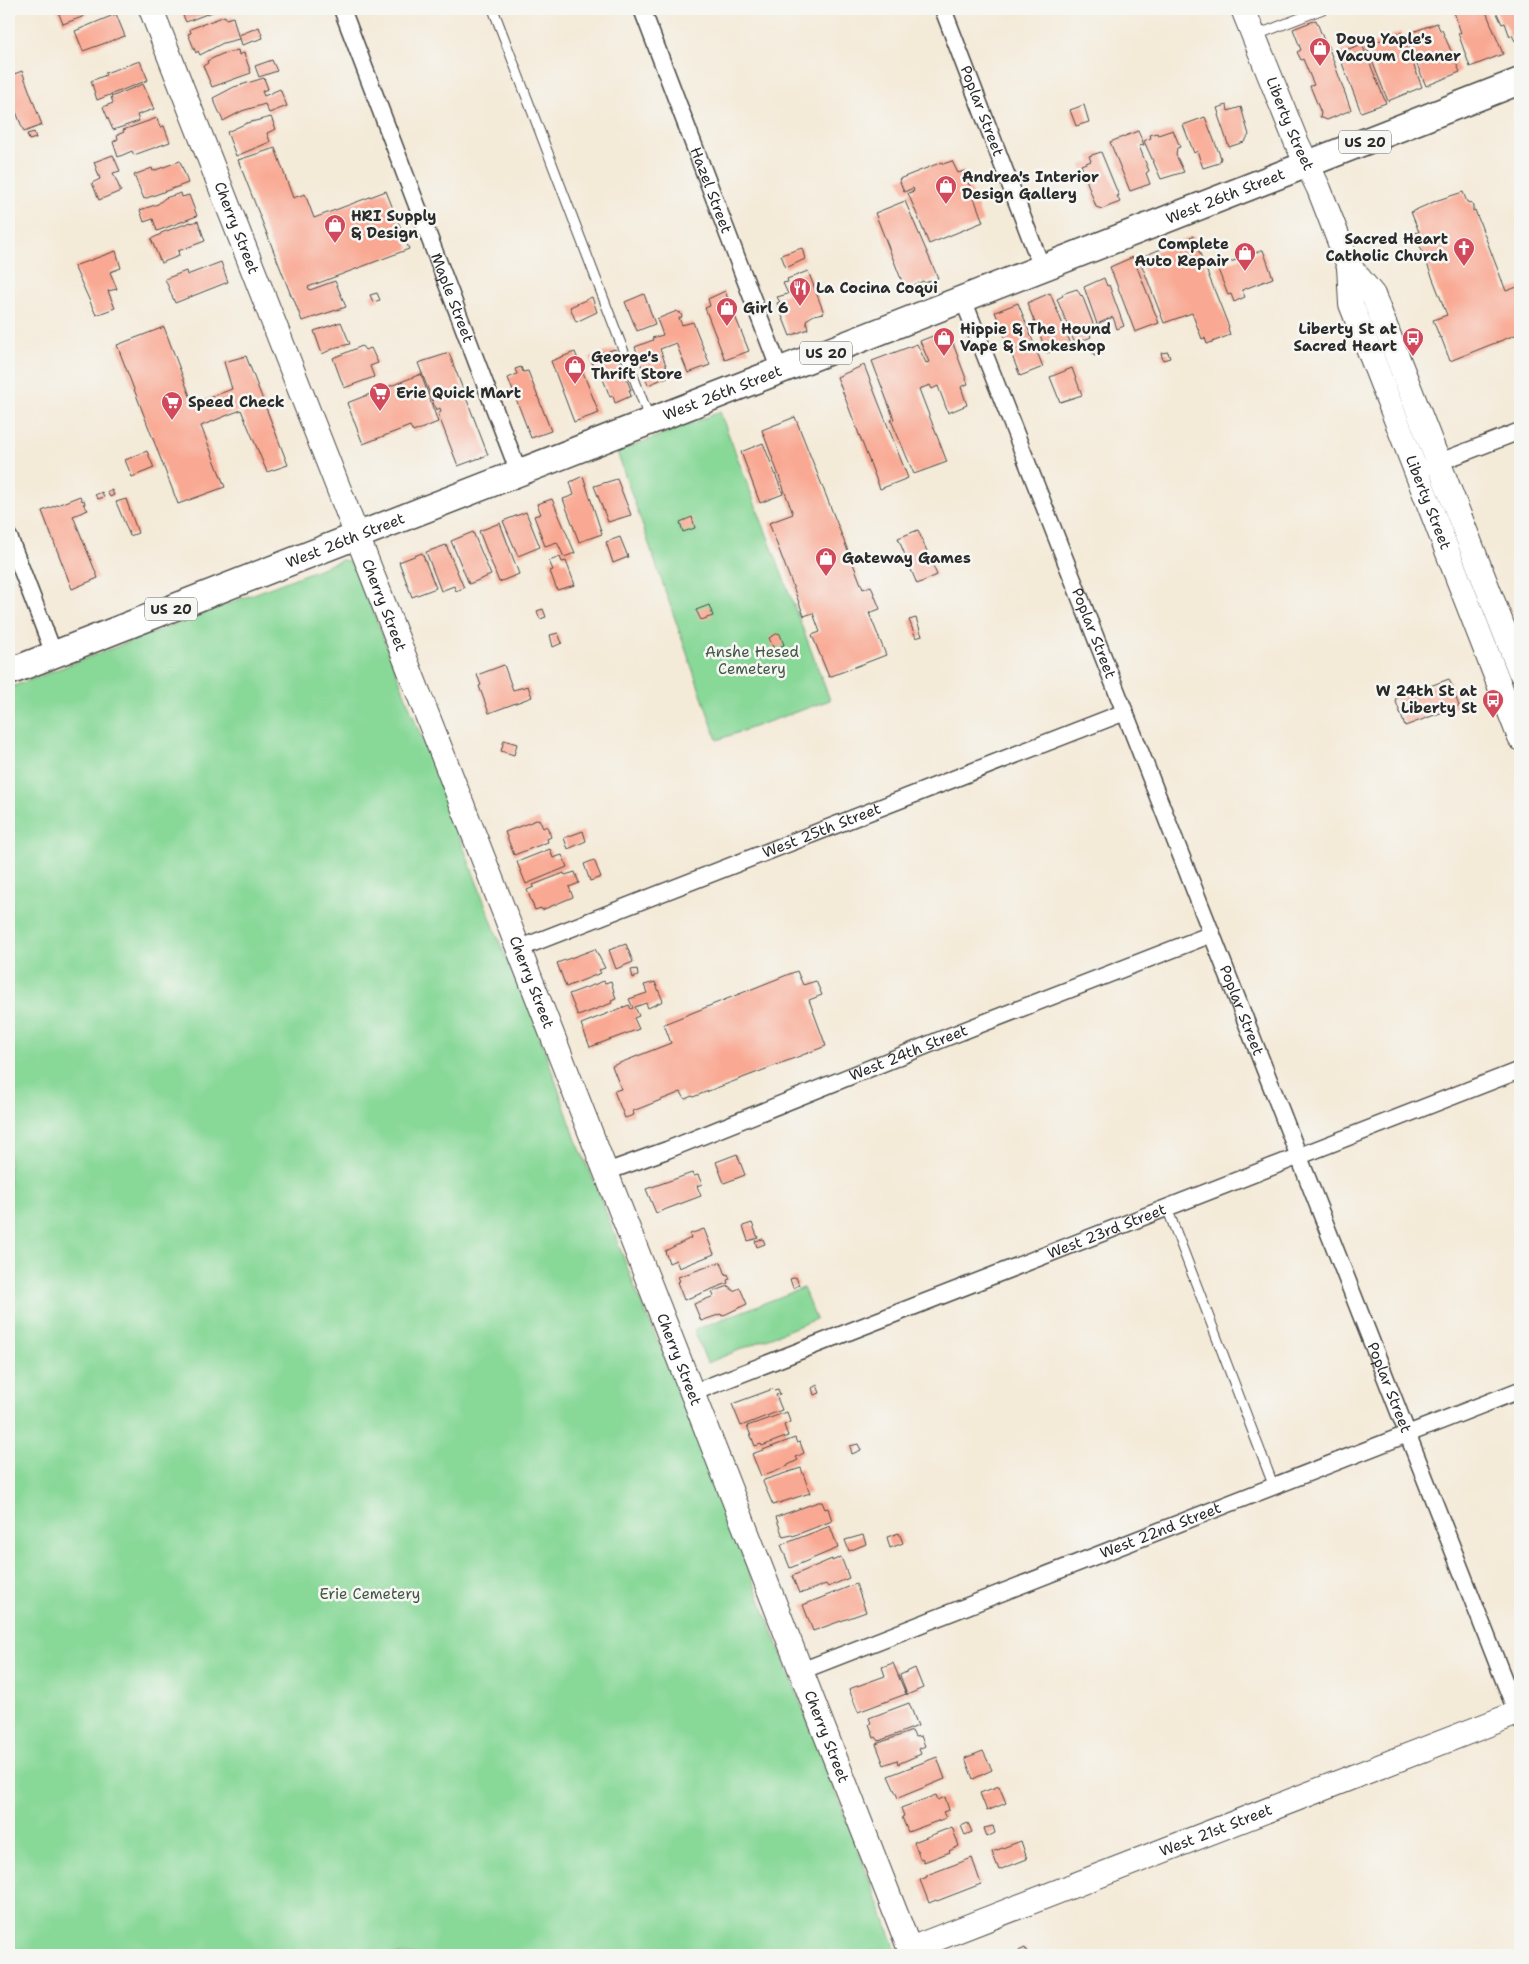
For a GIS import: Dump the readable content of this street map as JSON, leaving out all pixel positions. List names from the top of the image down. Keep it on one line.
{"streets":{"main road":["US 20","West 26th Street"],"street":["Poplar Street","Liberty Street","Hazel Street","Cherry Street","Maple Street","West 25th Street","West 24th Street","West 23rd Street","West 22nd Street","West 21st Street"]},"crossings":[["Poplar Street","West 26th Street"],["Poplar Street","West 25th Street"],["Poplar Street","West 24th Street"],["Poplar Street","West 23rd Street"],["Poplar Street","West 22nd Street"],["Poplar Street","West 21st Street"],["Liberty Street","West 26th Street"],["Hazel Street","West 26th Street"],["West 26th Street","Cherry Street"],["West 26th Street","Maple Street"],["Cherry Street","West 25th Street"],["Cherry Street","West 24th Street"],["Cherry Street","West 23rd Street"],["Cherry Street","West 22nd Street"],["Cherry Street","West 21st Street"]],"parks":["Anshe Hesed Cemetery","Erie Cemetery"],"places":{"shop":["Doug Yaple's Vacuum Cleaner","Andrea's Interior Design Gallery","HRI Supply & Design","Complete Auto Repair","Girl 6","Hippie & The Hound Vape & Smokeshop","George's Thrift Store","Gateway Games"],"church":["Sacred Heart Catholic Church"],"restaurant":["La Cocina Coqui"],"bus stop":["Liberty St at Sacred Heart","W 24th St at Liberty St"],"supermarket":["Erie Quick Mart","Speed Check"]}}
